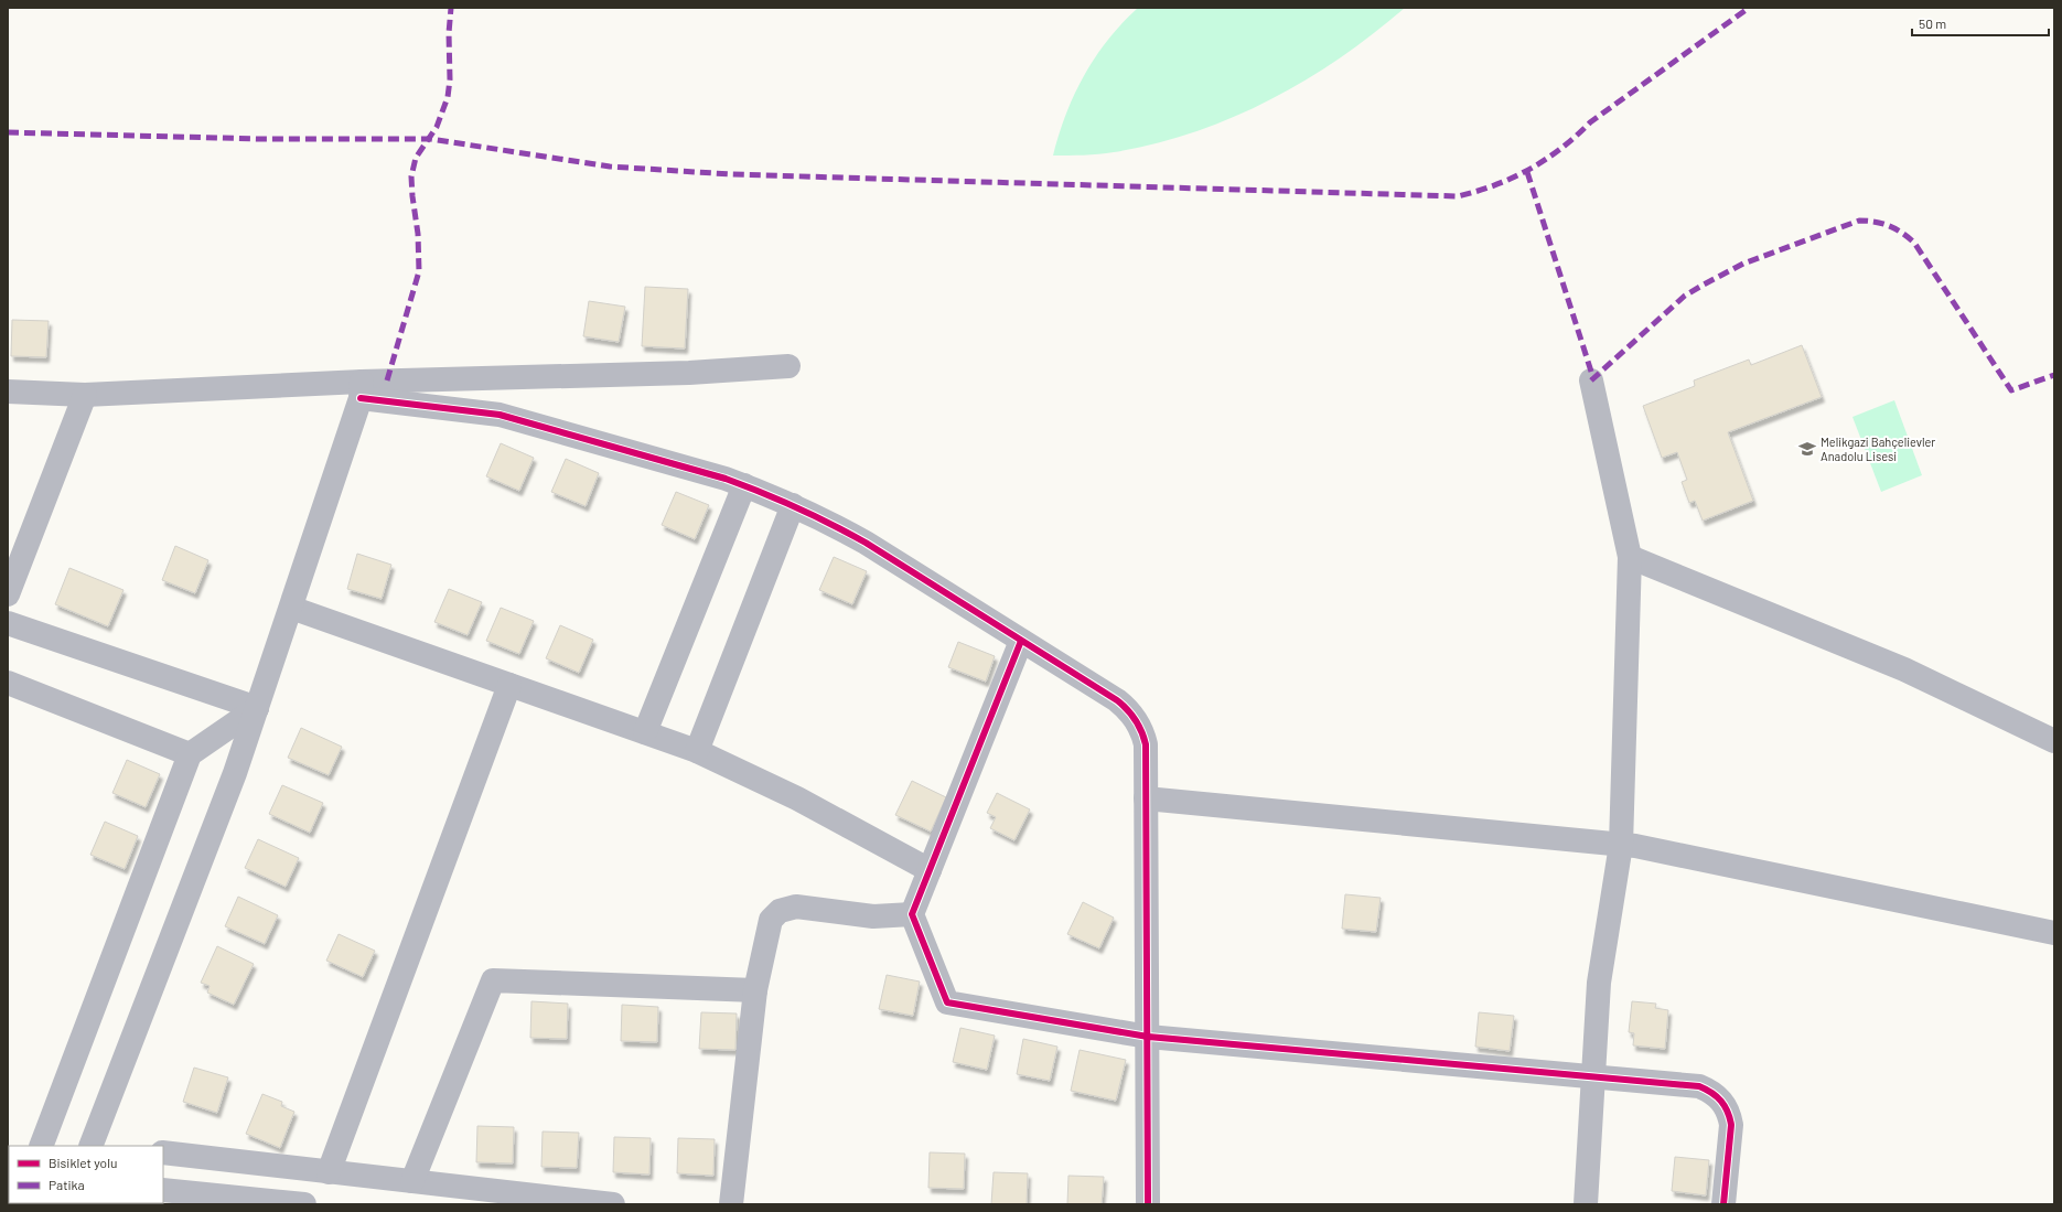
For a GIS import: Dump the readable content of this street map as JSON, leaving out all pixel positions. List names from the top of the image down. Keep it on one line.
{"places":{"school or university":["Melikgazi Bahçelievler Anadolu Lisesi"]},"legend":["Bisiklet yolu","Patika"],"scale_bar":"50 m"}
